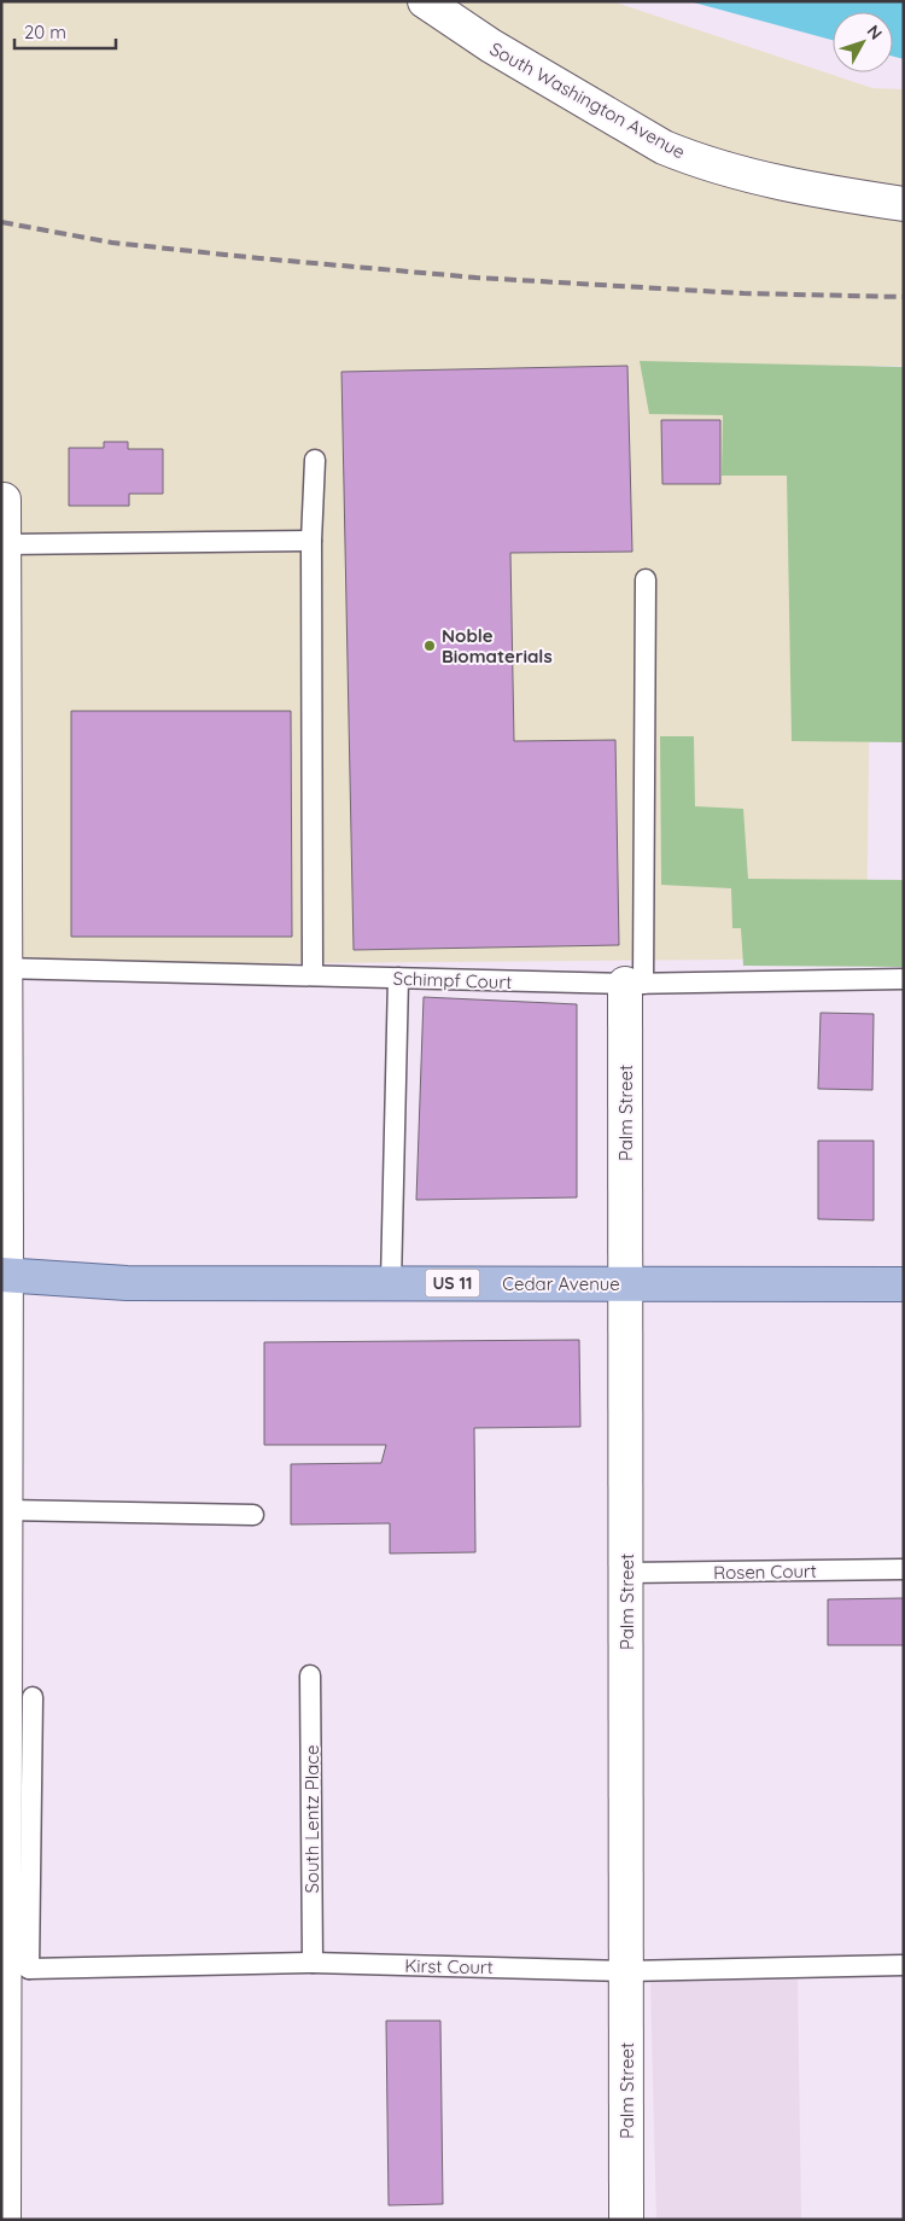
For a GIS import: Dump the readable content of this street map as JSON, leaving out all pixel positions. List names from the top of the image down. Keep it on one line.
{"streets":{"main road":["US 11","Cedar Avenue"],"street":["South Washington Avenue","Palm Street"],"lane":["Schimpf Court","Rosen Court","South Lentz Place","Kirst Court"]},"crossings":[["Schimpf Court","Palm Street"],["Palm Street","Cedar Avenue"],["Palm Street","Rosen Court"],["Palm Street","Kirst Court"],["South Lentz Place","Kirst Court"]],"places":["Noble Biomaterials"],"scale_bar":"20 m","north":"top right"}
